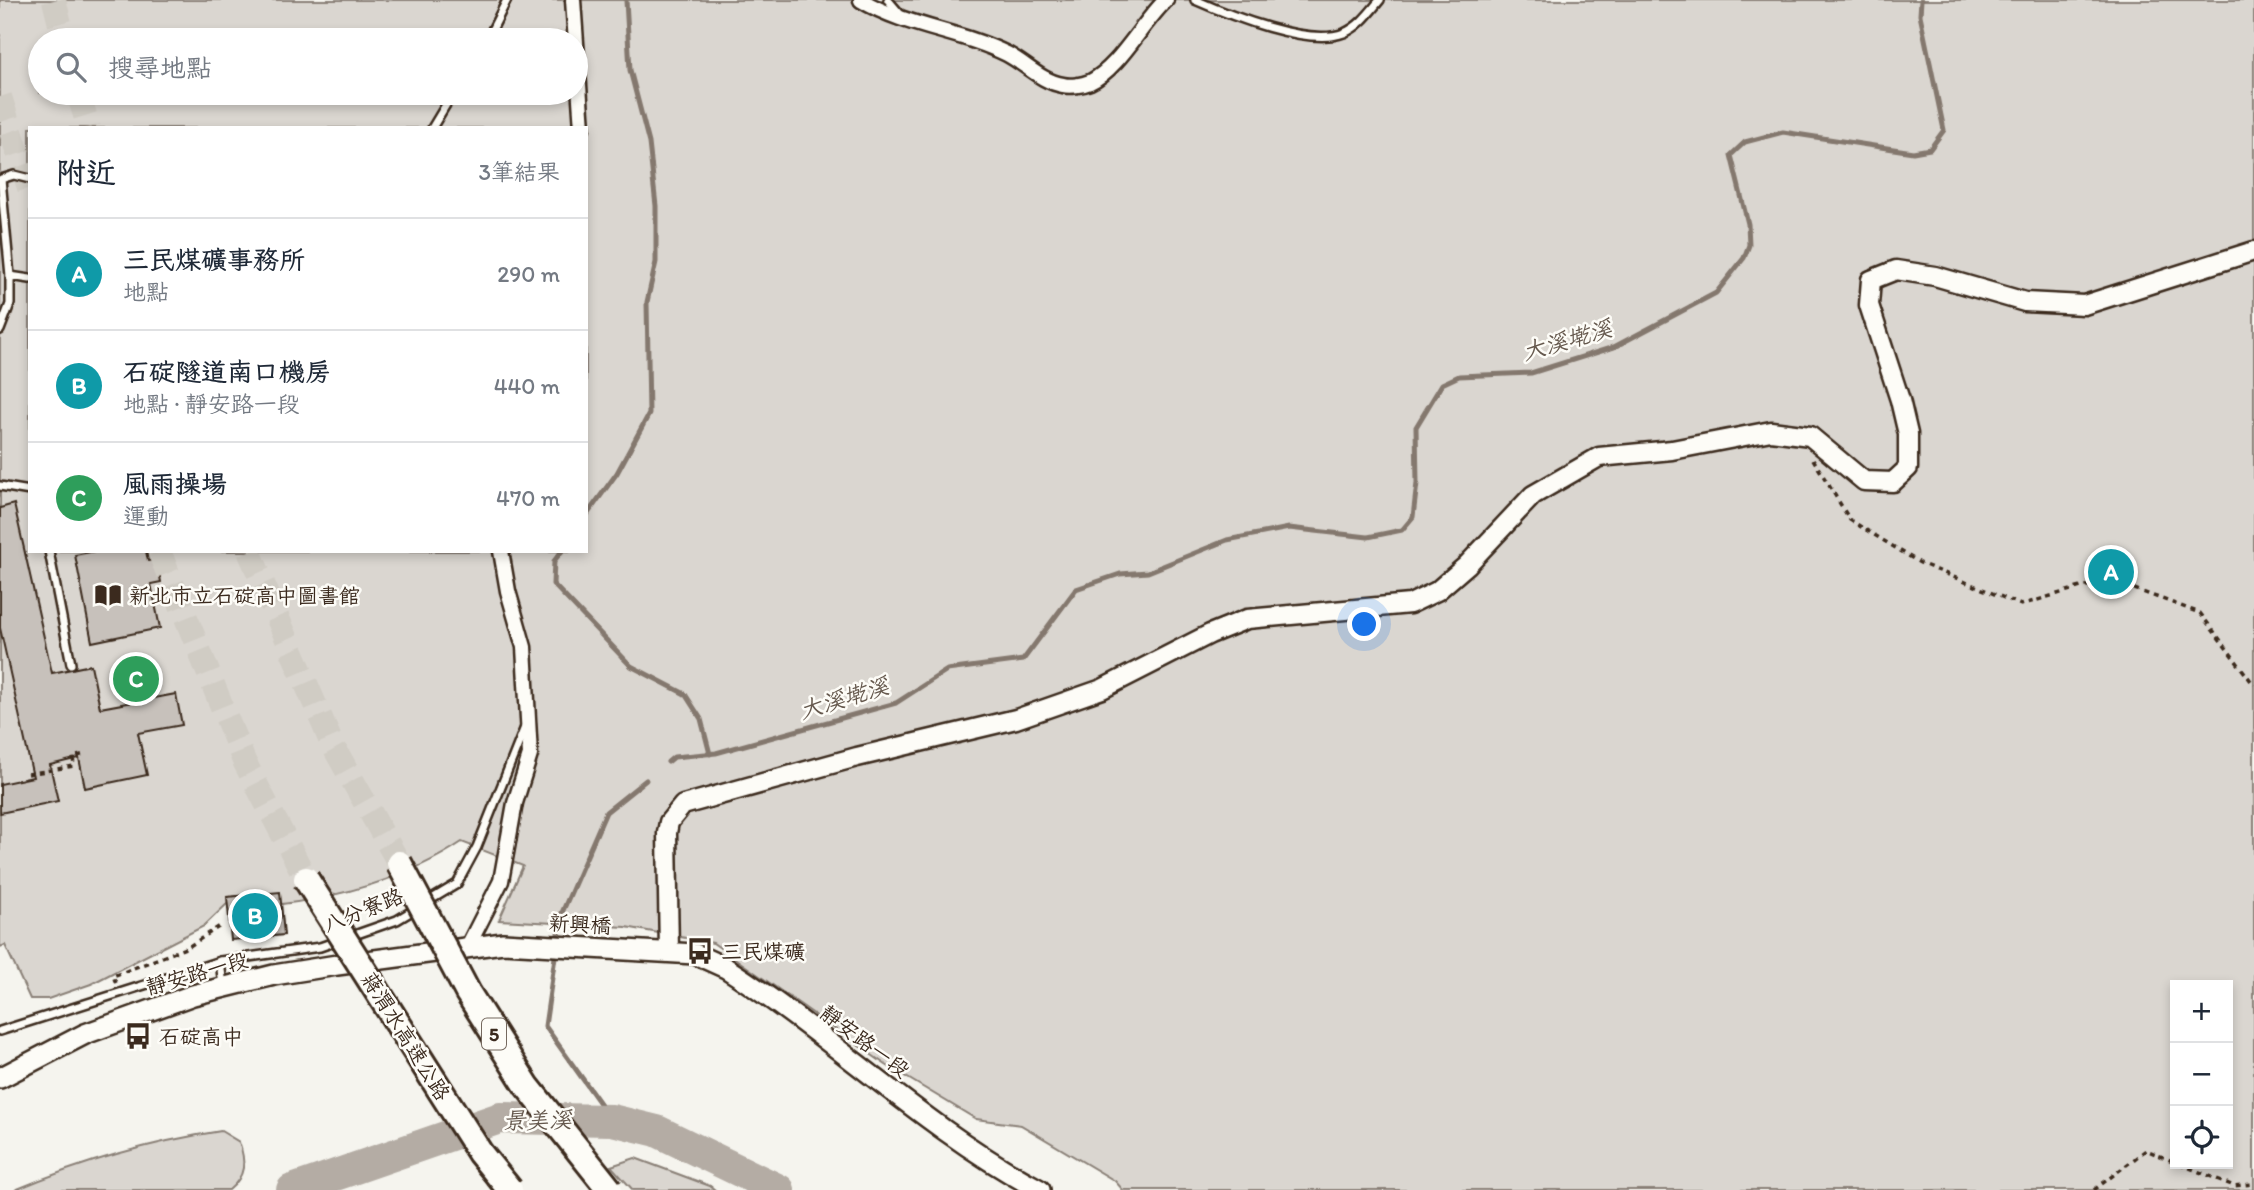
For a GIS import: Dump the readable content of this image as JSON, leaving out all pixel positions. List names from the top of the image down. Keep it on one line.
{"streets":{"highway":["5","蔣渭水高速公路"],"main road":["新興橋","靜安路一段"],"lane":["八分寮路"]},"crossings":[["新興橋","靜安路一段"]],"water":["大溪墘溪","景美溪"],"places":{"library":["新北市立石碇高中圖書館"],"bus stop":["三民煤礦","石碇高中"]},"page":{"search":"搜尋地點","heading":["附近","3筆結果"],"list":[{"mark":"A","name":"三民煤礦事務所","note":"地點","value":"290 m"},{"mark":"B","name":"石碇隧道南口機房","note":"地點 · 靜安路一段","value":"440 m"},{"mark":"C","name":"風雨操場","note":"運動","value":"470 m"}],"pins":["A","C","B"],"map_buttons":["+","−"]}}
